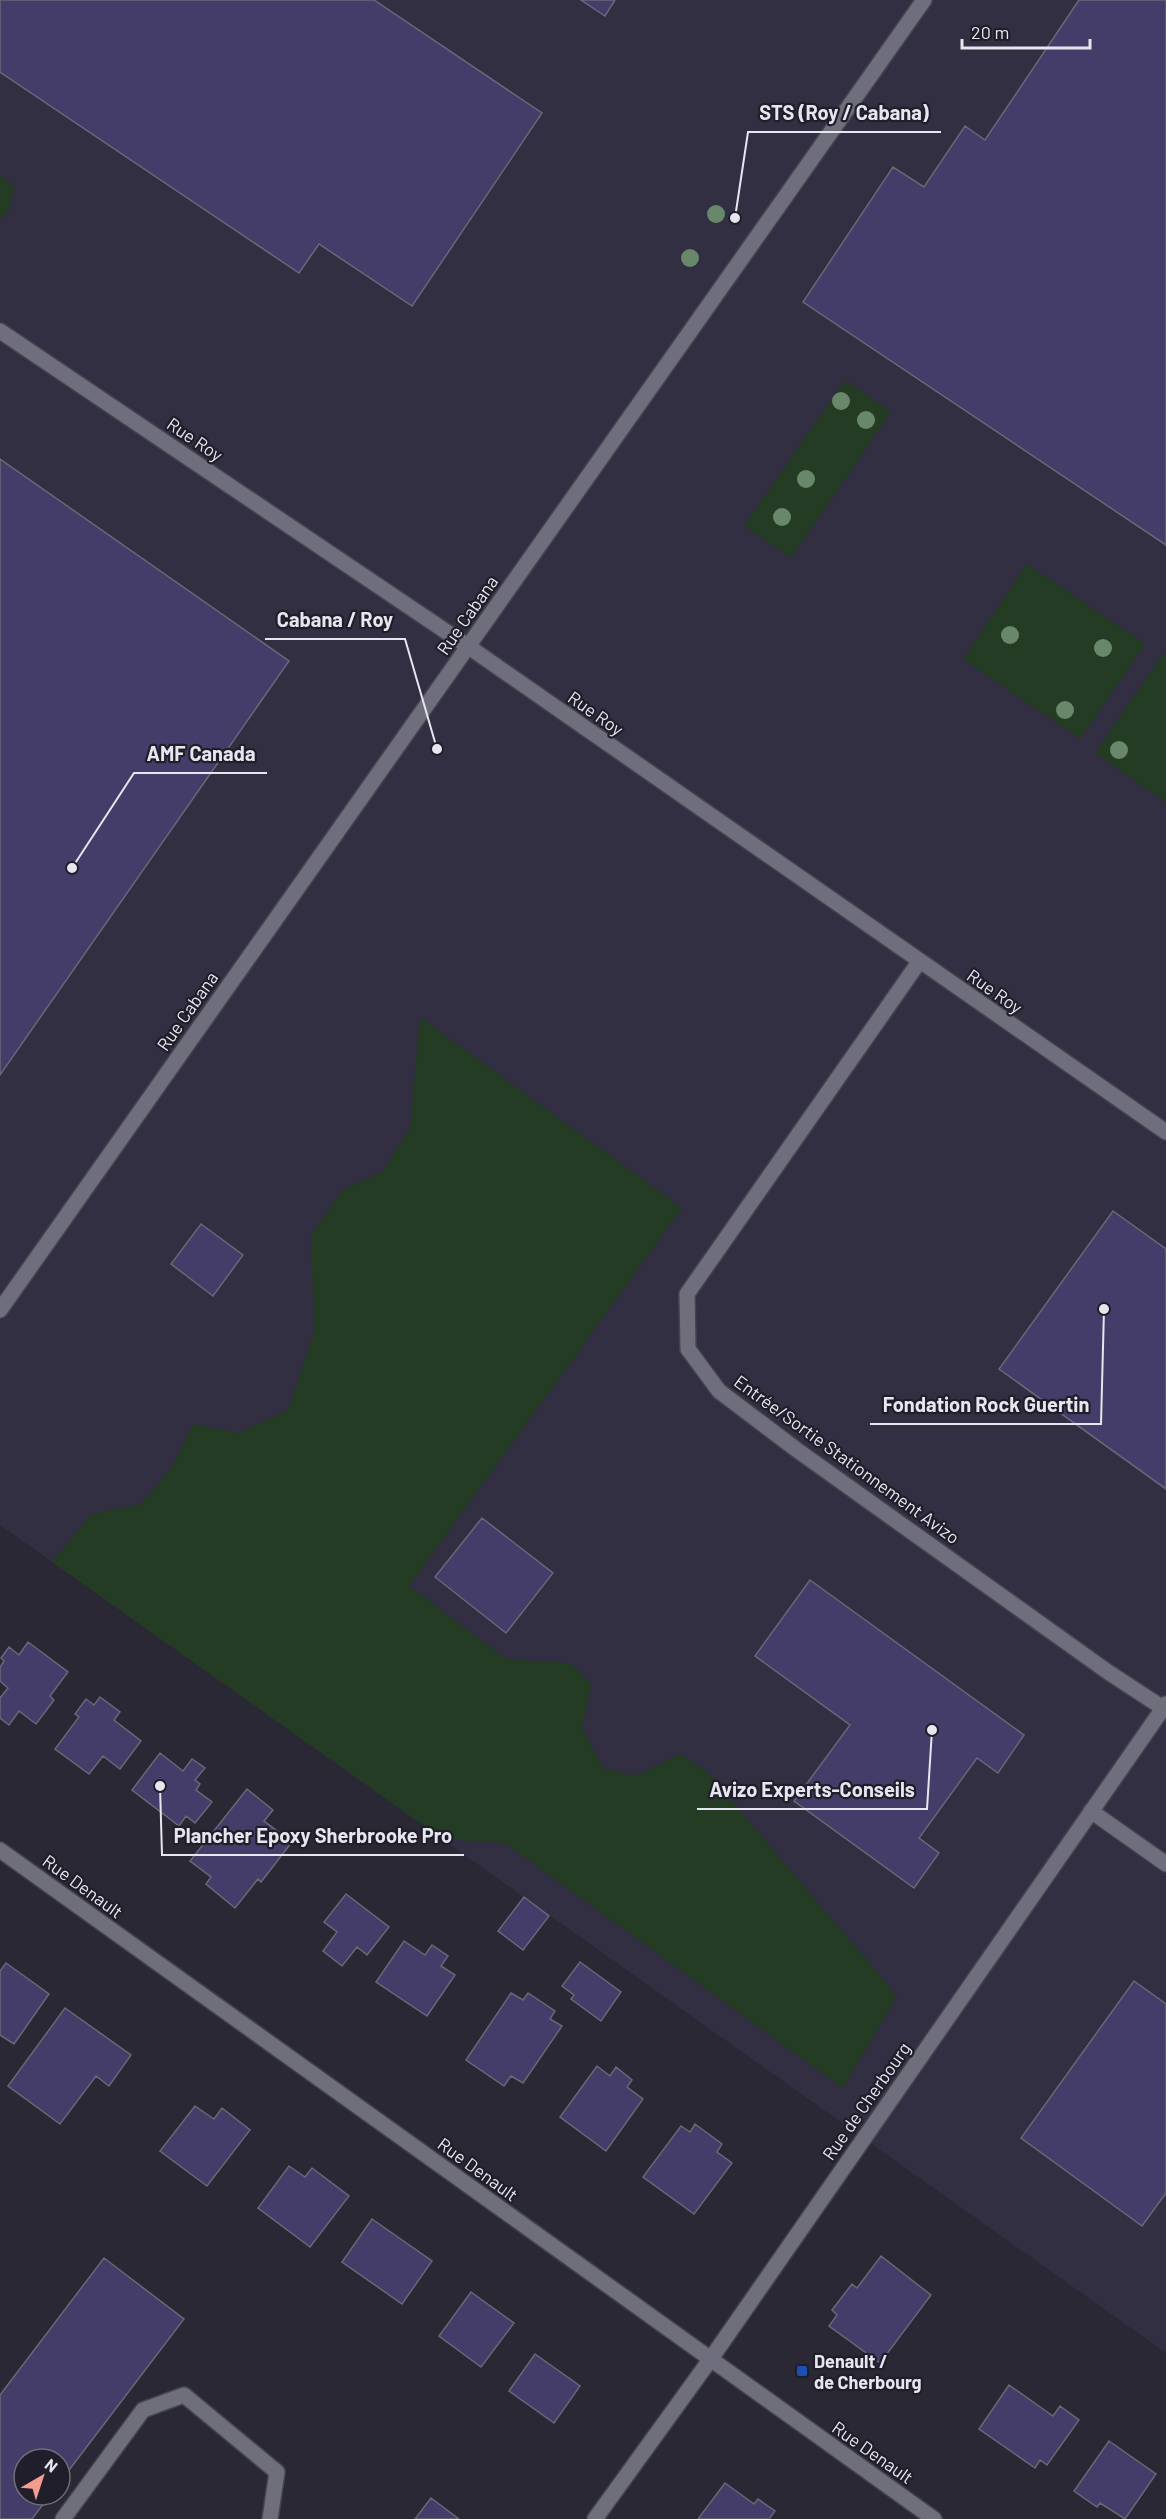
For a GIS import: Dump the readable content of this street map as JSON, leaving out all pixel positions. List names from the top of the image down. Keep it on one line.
{"streets":{"street":["Rue Roy","Rue Cabana","Entrée/Sortie Stationnement Avizo","Rue Denault","Rue de Cherbourg"]},"crossings":[["Rue Roy","Rue Cabana"],["Rue Roy","Entrée/Sortie Stationnement Avizo"],["Entrée/Sortie Stationnement Avizo","Rue de Cherbourg"],["Rue Denault","Rue de Cherbourg"]],"places":{"other":["STS (Roy / Cabana)","Cabana / Roy","AMF Canada","Fondation Rock Guertin","Avizo Experts-Conseils","Plancher Epoxy Sherbrooke Pro"],"transit":["Denault / de Cherbourg"]},"scale_bar":"20 m","north":"top right"}
